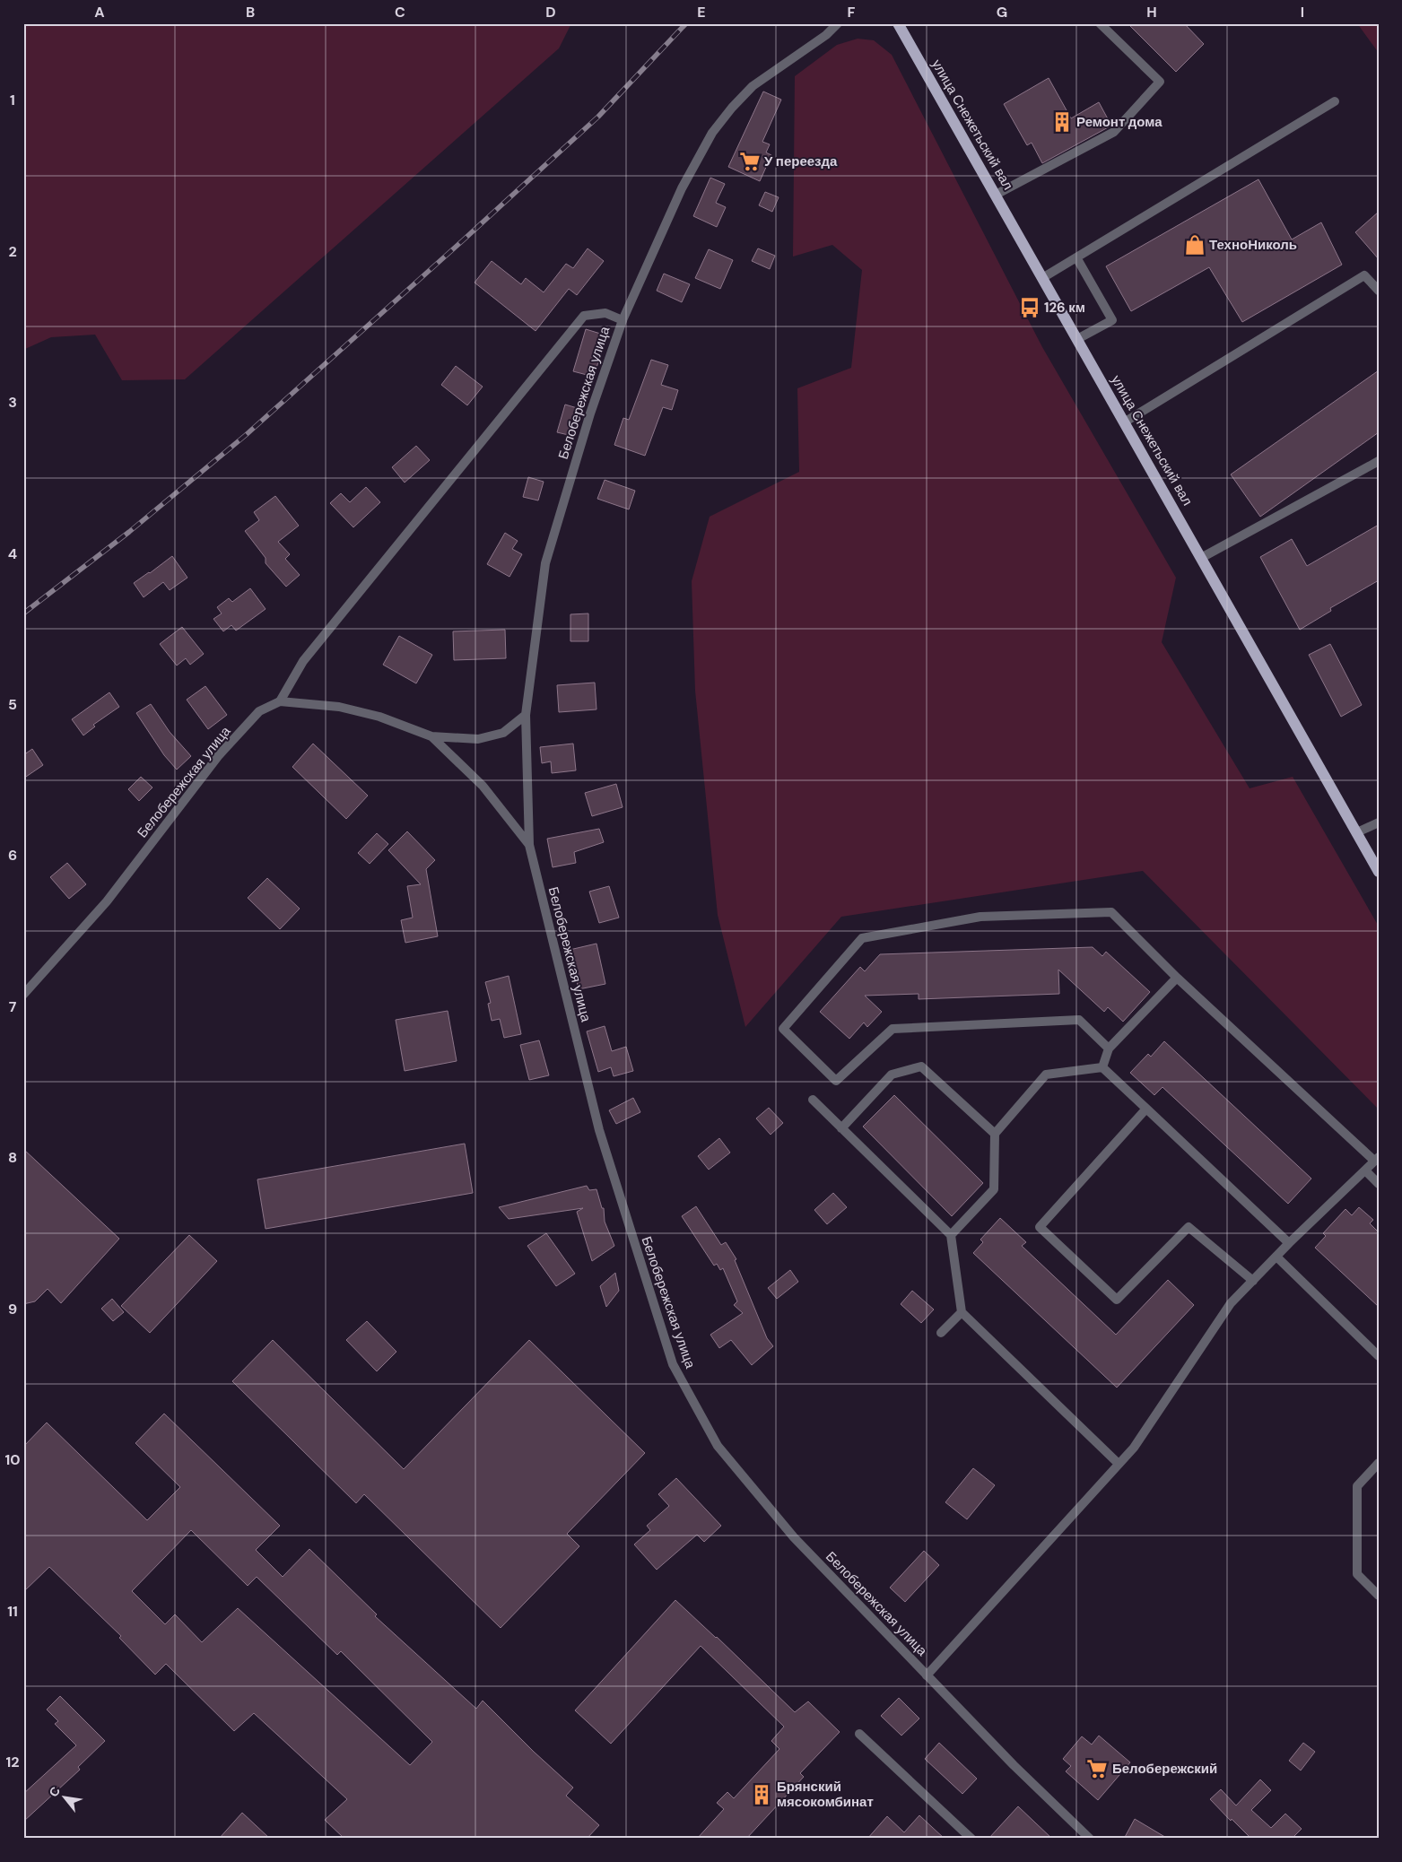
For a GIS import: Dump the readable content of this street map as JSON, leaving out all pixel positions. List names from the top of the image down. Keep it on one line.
{"streets":{"main road":["улица Снежетьский вал"],"street":["Белобережская улица"]},"places":{"building":["Ремонт дома","Брянский мясокомбинат"],"supermarket":["У переезда","Белобережский"],"shop":["ТехноНиколь"],"bus stop":["126 км"]},"north":"top left","grid":{"columns":["A","B","C","D","E","F","G","H","I"],"rows":["1","2","3","4","5","6","7","8","9","10","11","12"]}}
